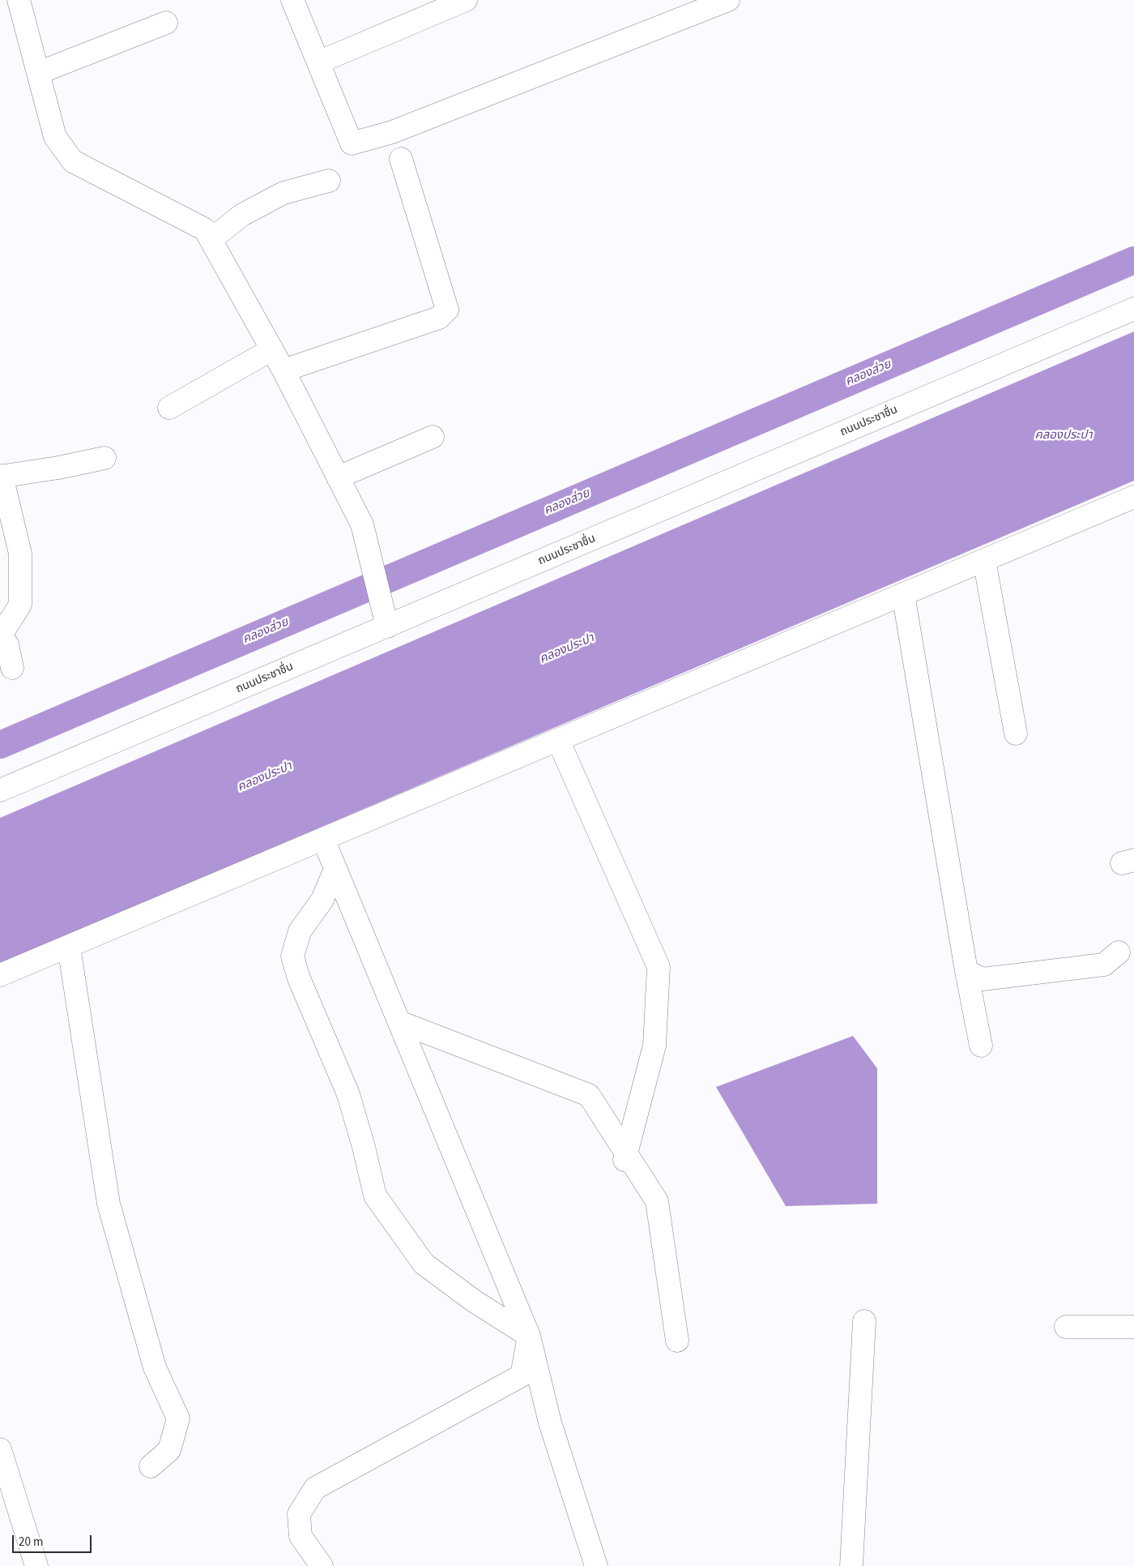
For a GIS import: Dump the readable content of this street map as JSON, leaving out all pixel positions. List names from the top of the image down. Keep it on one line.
{"streets":{"street":["ถนนประชาชื่น"]},"water":["คลองส่วย","คลองประปา"],"scale_bar":"20 m"}
